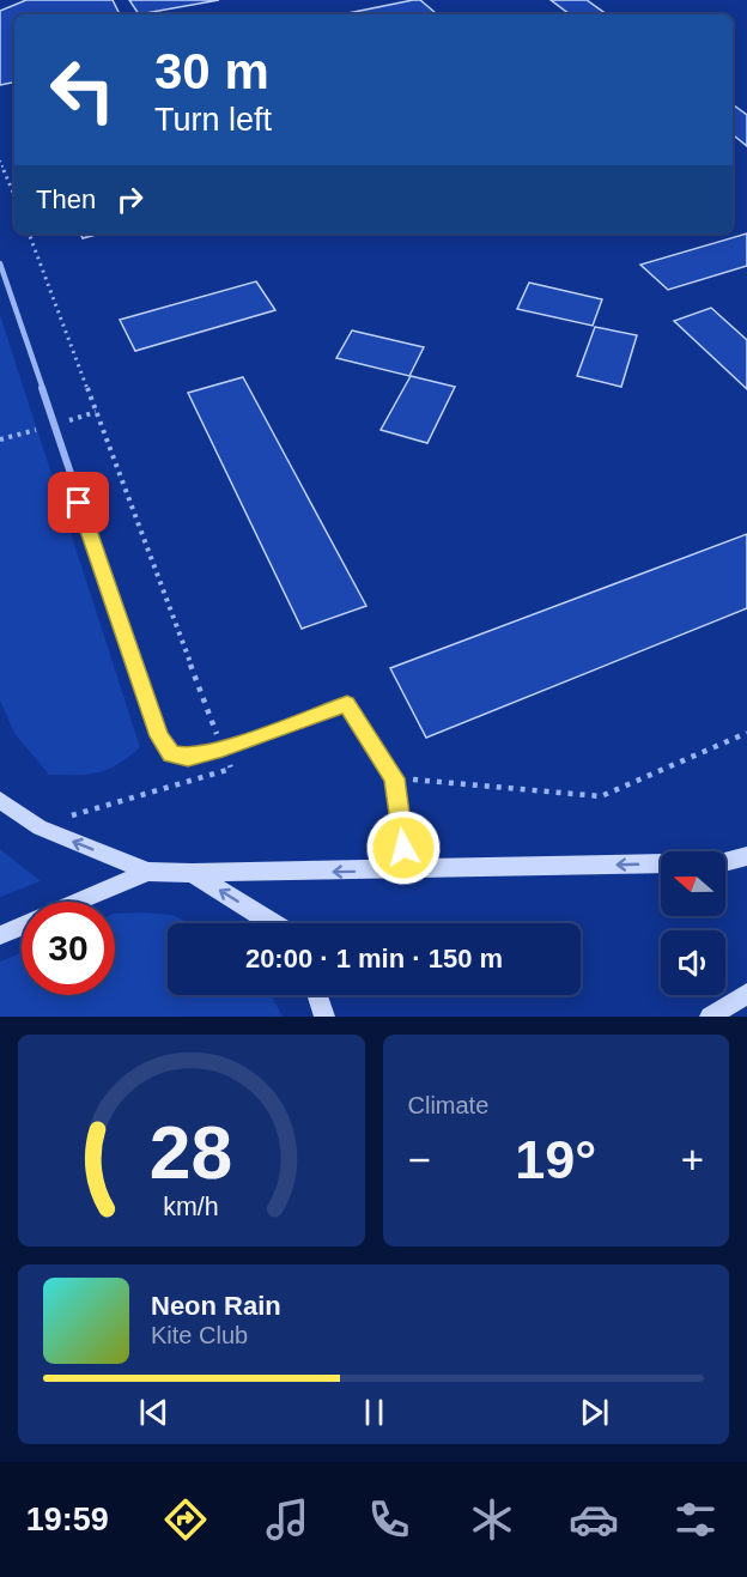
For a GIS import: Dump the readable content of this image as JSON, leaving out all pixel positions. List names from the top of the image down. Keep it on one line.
{"north":"left","page":{"turn":["30 m","Turn left"],"then":"Then","limit":"30","trip":"20:00 · 1 min · 150 m","tile":"Climate","heat":["−","19°","+"],"song":["Neon Rain","Kite Club"],"tabs":"19:59","gauge":["28","km/h"]}}
